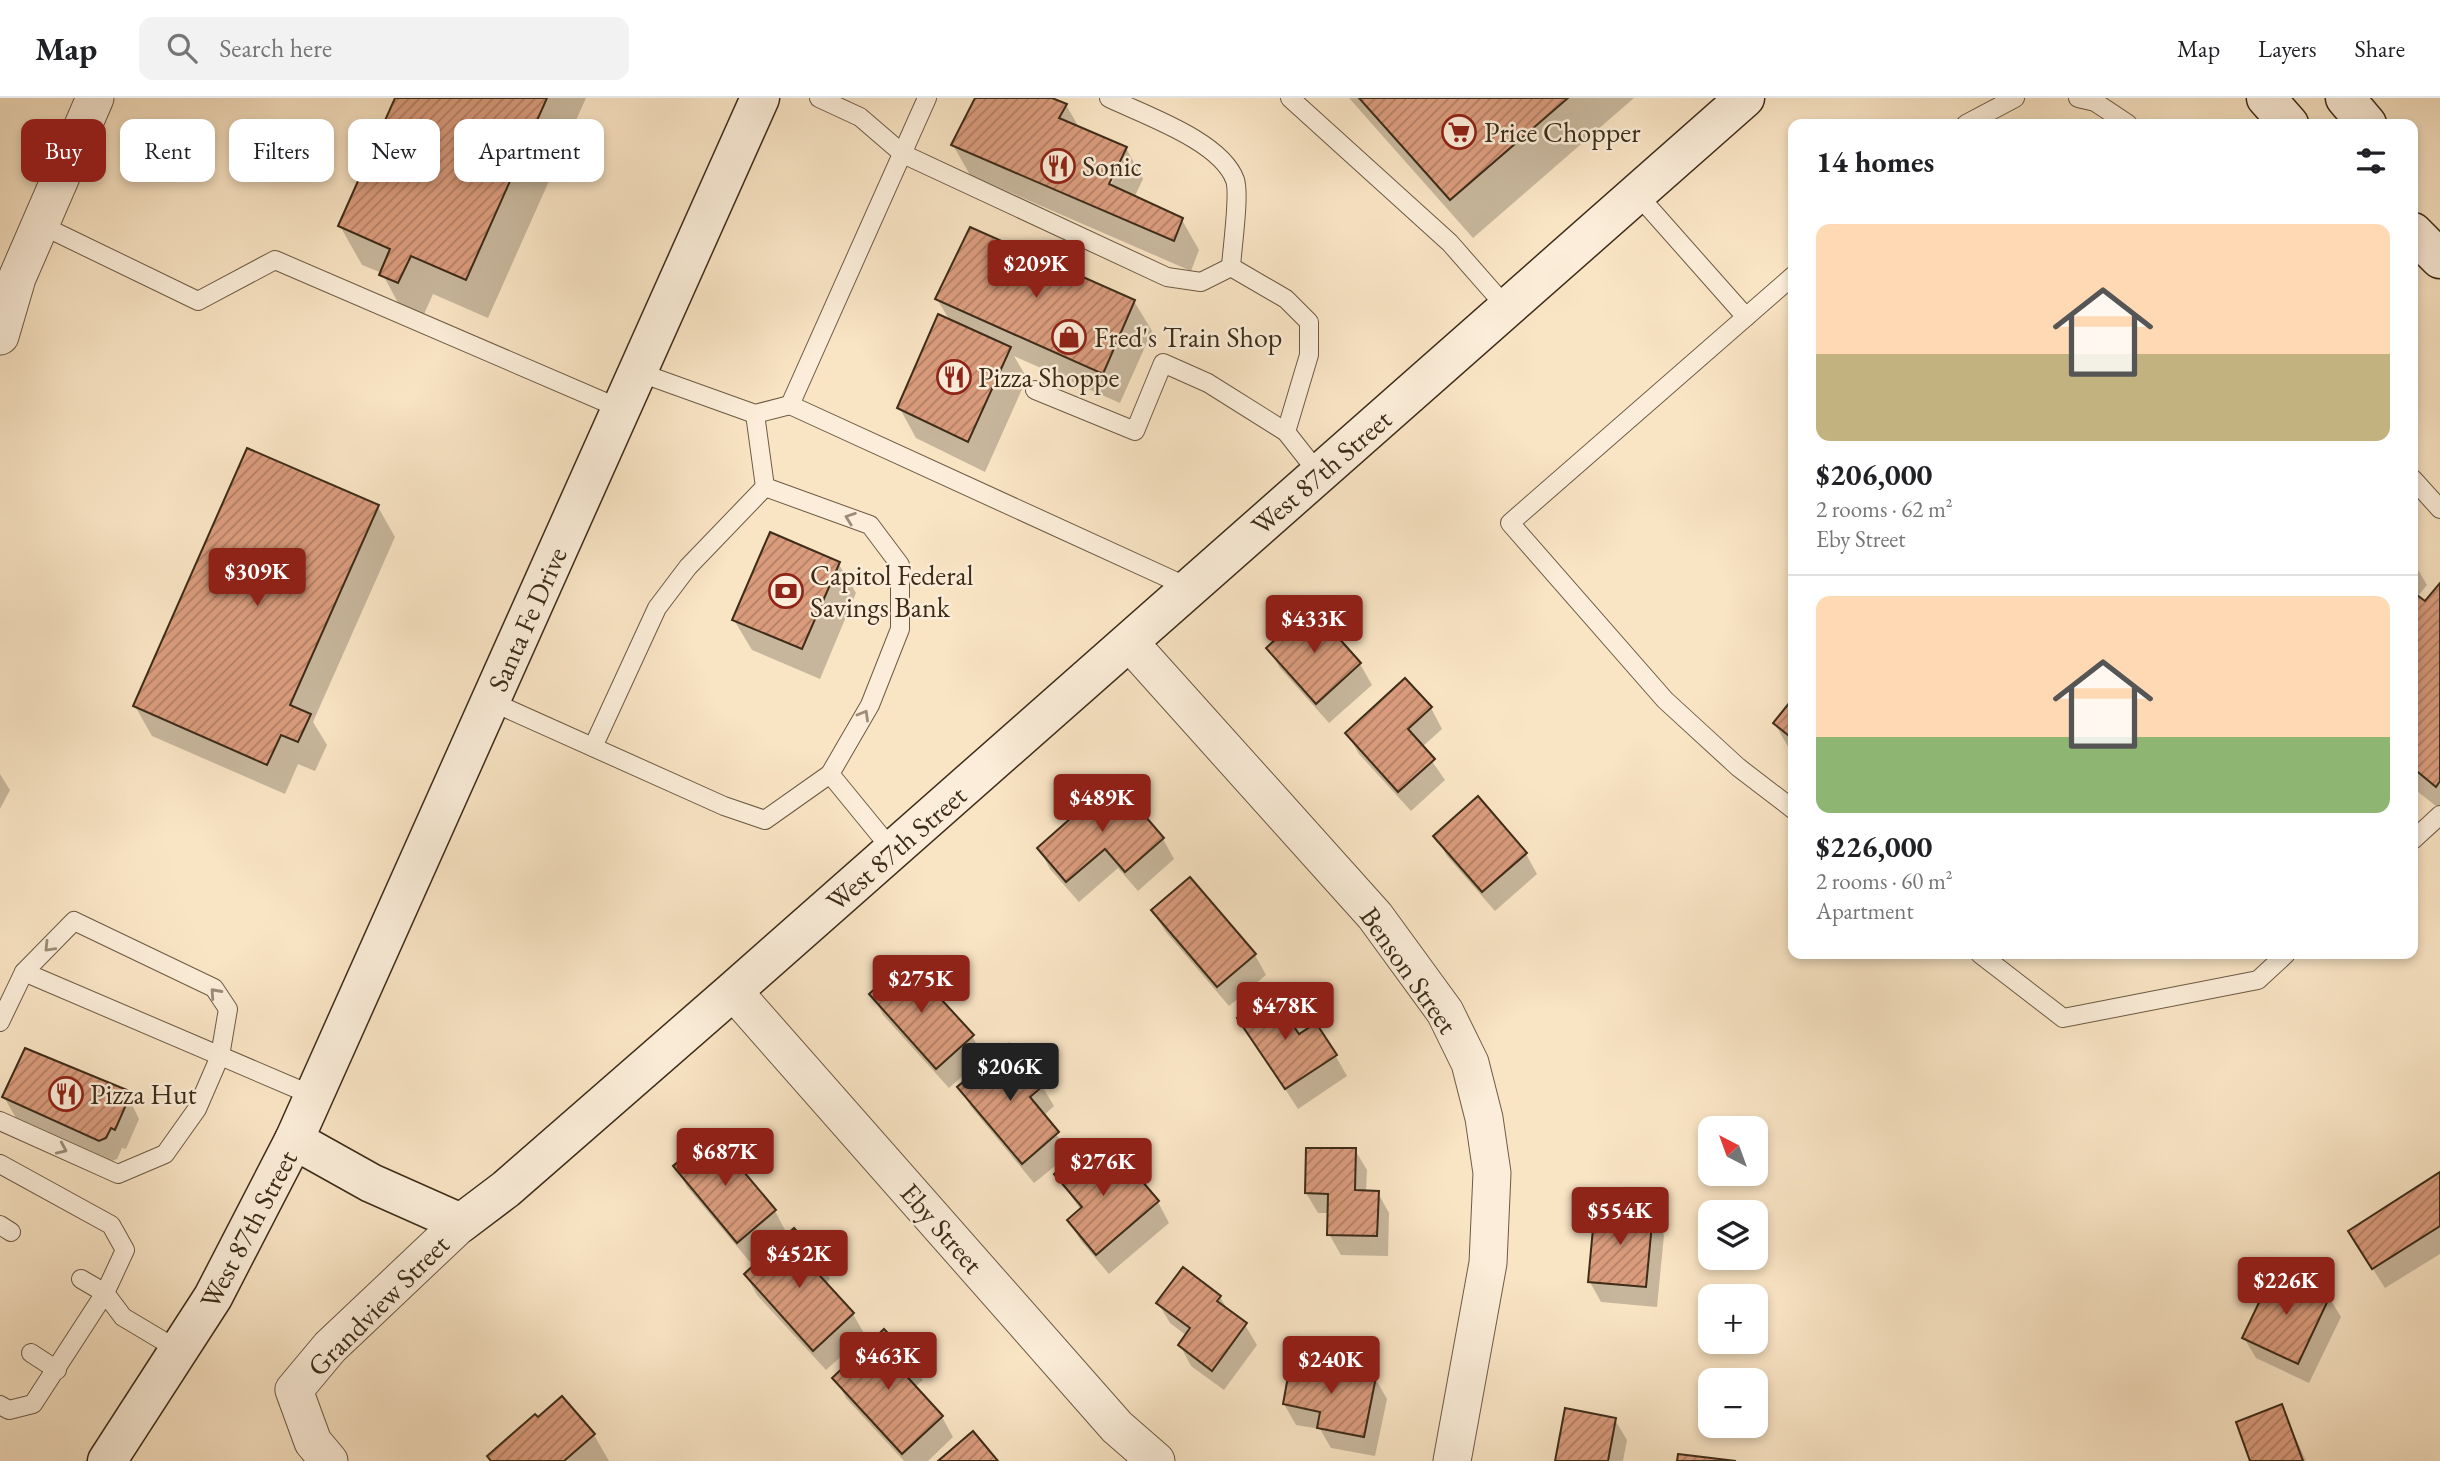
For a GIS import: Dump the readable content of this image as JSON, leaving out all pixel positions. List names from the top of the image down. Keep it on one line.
{"streets":{"street":["West 87th Street","Santa Fe Drive","Benson Street","Eby Street","Grandview Street"]},"crossings":[["West 87th Street","Santa Fe Drive"],["West 87th Street","Benson Street"],["West 87th Street","Eby Street"],["West 87th Street","Grandview Street"]],"places":{"supermarket":["Price Chopper"],"restaurant":["Sonic","Pizza Shoppe","Pizza Hut"],"shop":["Fred's Train Shop"],"bank":["Capitol Federal Savings Bank"]},"north":"top left","page":{"header":"Map","search":"Search here","nav":["Map","Layers","Share"],"chip":["Buy","Rent","Filters","New","Apartment"],"heading":"14 homes","list":[{"name":"$206,000","note":"2 rooms · 62 m² · Eby Street"},{"name":"$226,000","note":"2 rooms · 60 m² · Apartment"}],"price":["$209K","$309K","$433K","$489K","$275K","$478K","$206K","$687K","$276K","$554K","$452K","$226K","$463K","$240K"],"map_buttons":["+","−"]}}
